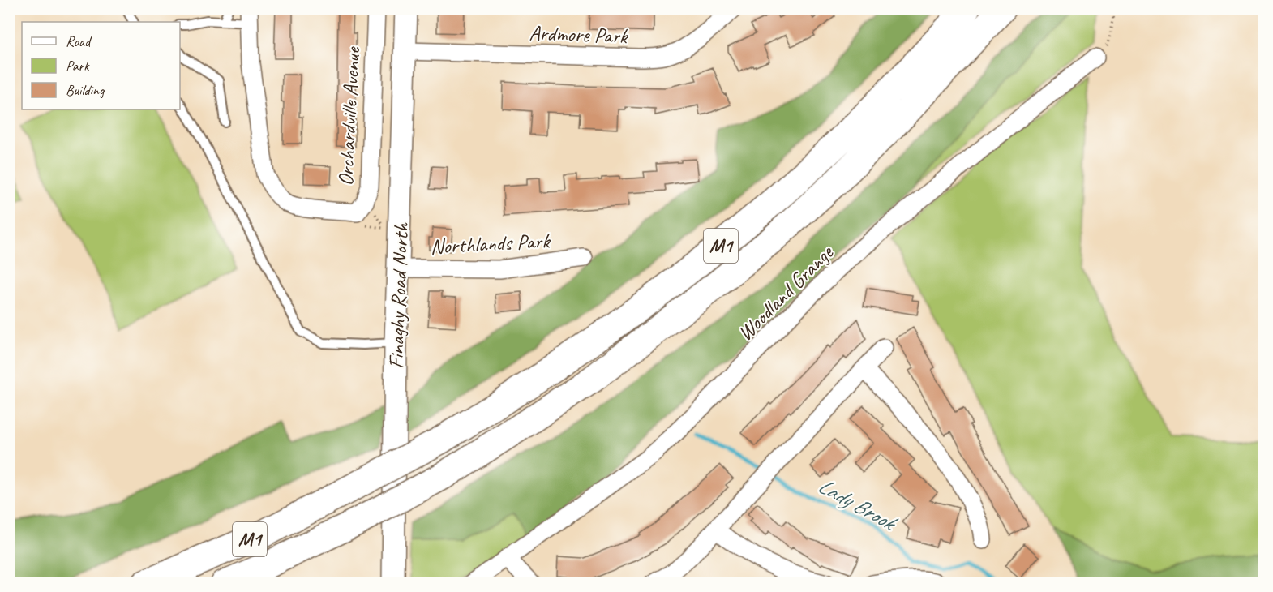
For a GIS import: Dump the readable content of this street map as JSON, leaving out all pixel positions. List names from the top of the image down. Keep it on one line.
{"streets":{"highway":["M1"],"street":["Ardmore Park","Orchardville Avenue","Northlands Park","Woodland Grange","Finaghy Road North"]},"crossings":[["Ardmore Park","Finaghy Road North"],["Northlands Park","Finaghy Road North"]],"water":["Lady Brook"],"legend":["Road","Park","Building"]}
